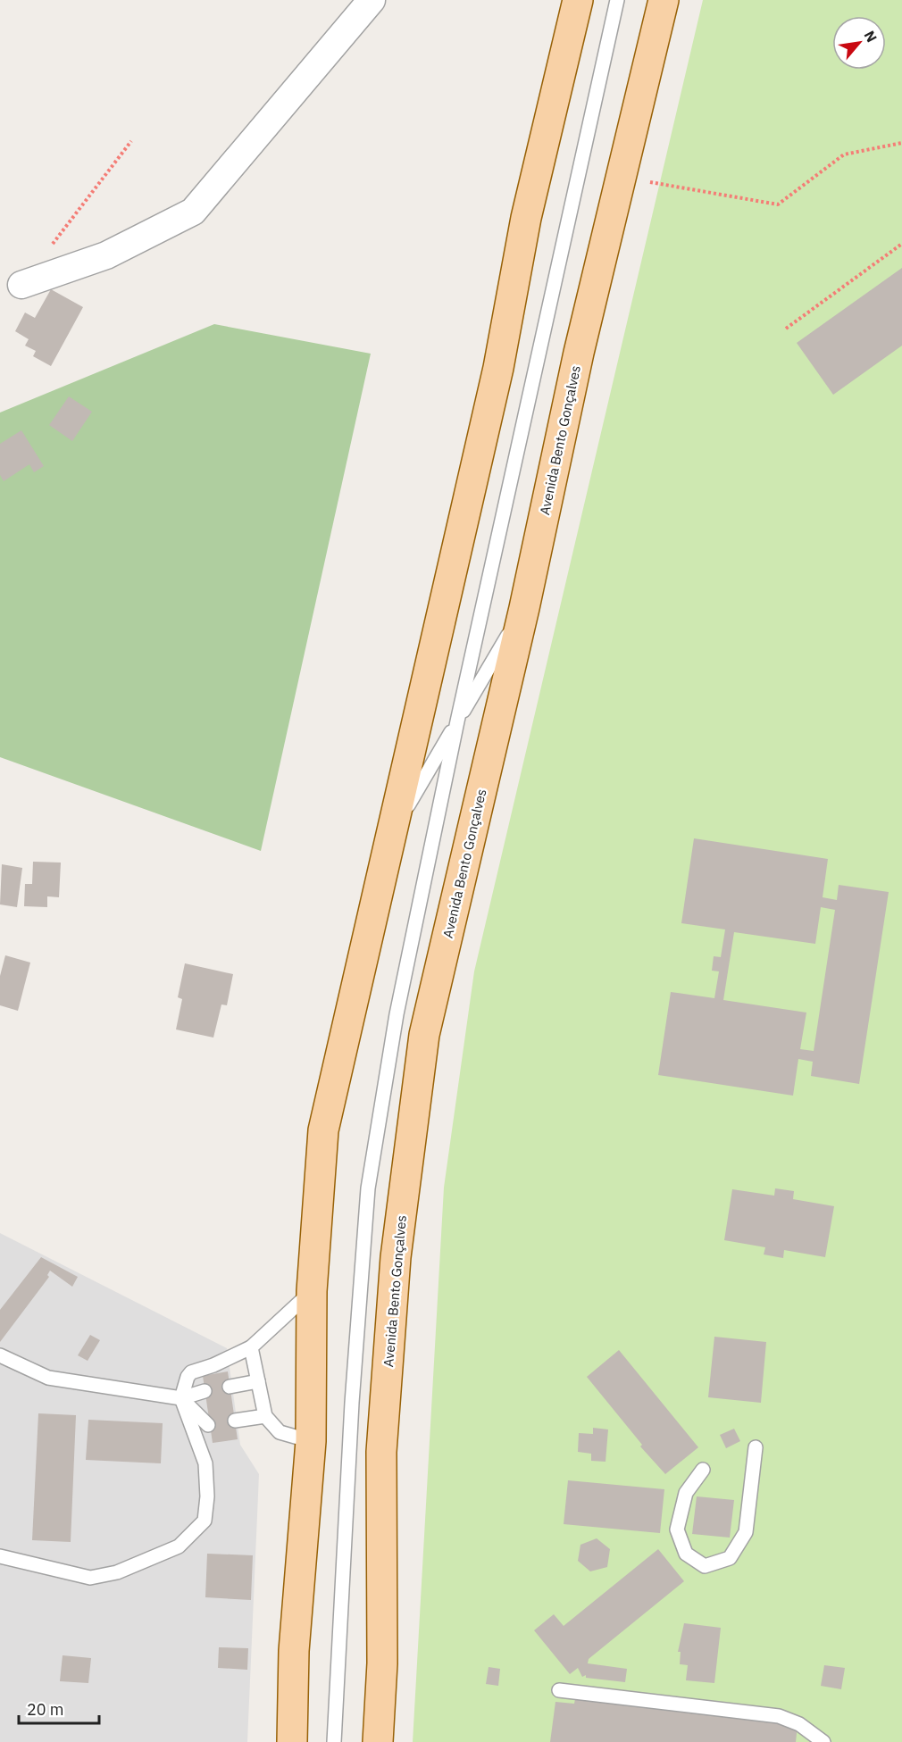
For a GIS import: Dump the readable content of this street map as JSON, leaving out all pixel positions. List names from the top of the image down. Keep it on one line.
{"streets":{"main road":["Avenida Bento Gonçalves"]},"scale_bar":"20 m","north":"top right"}
